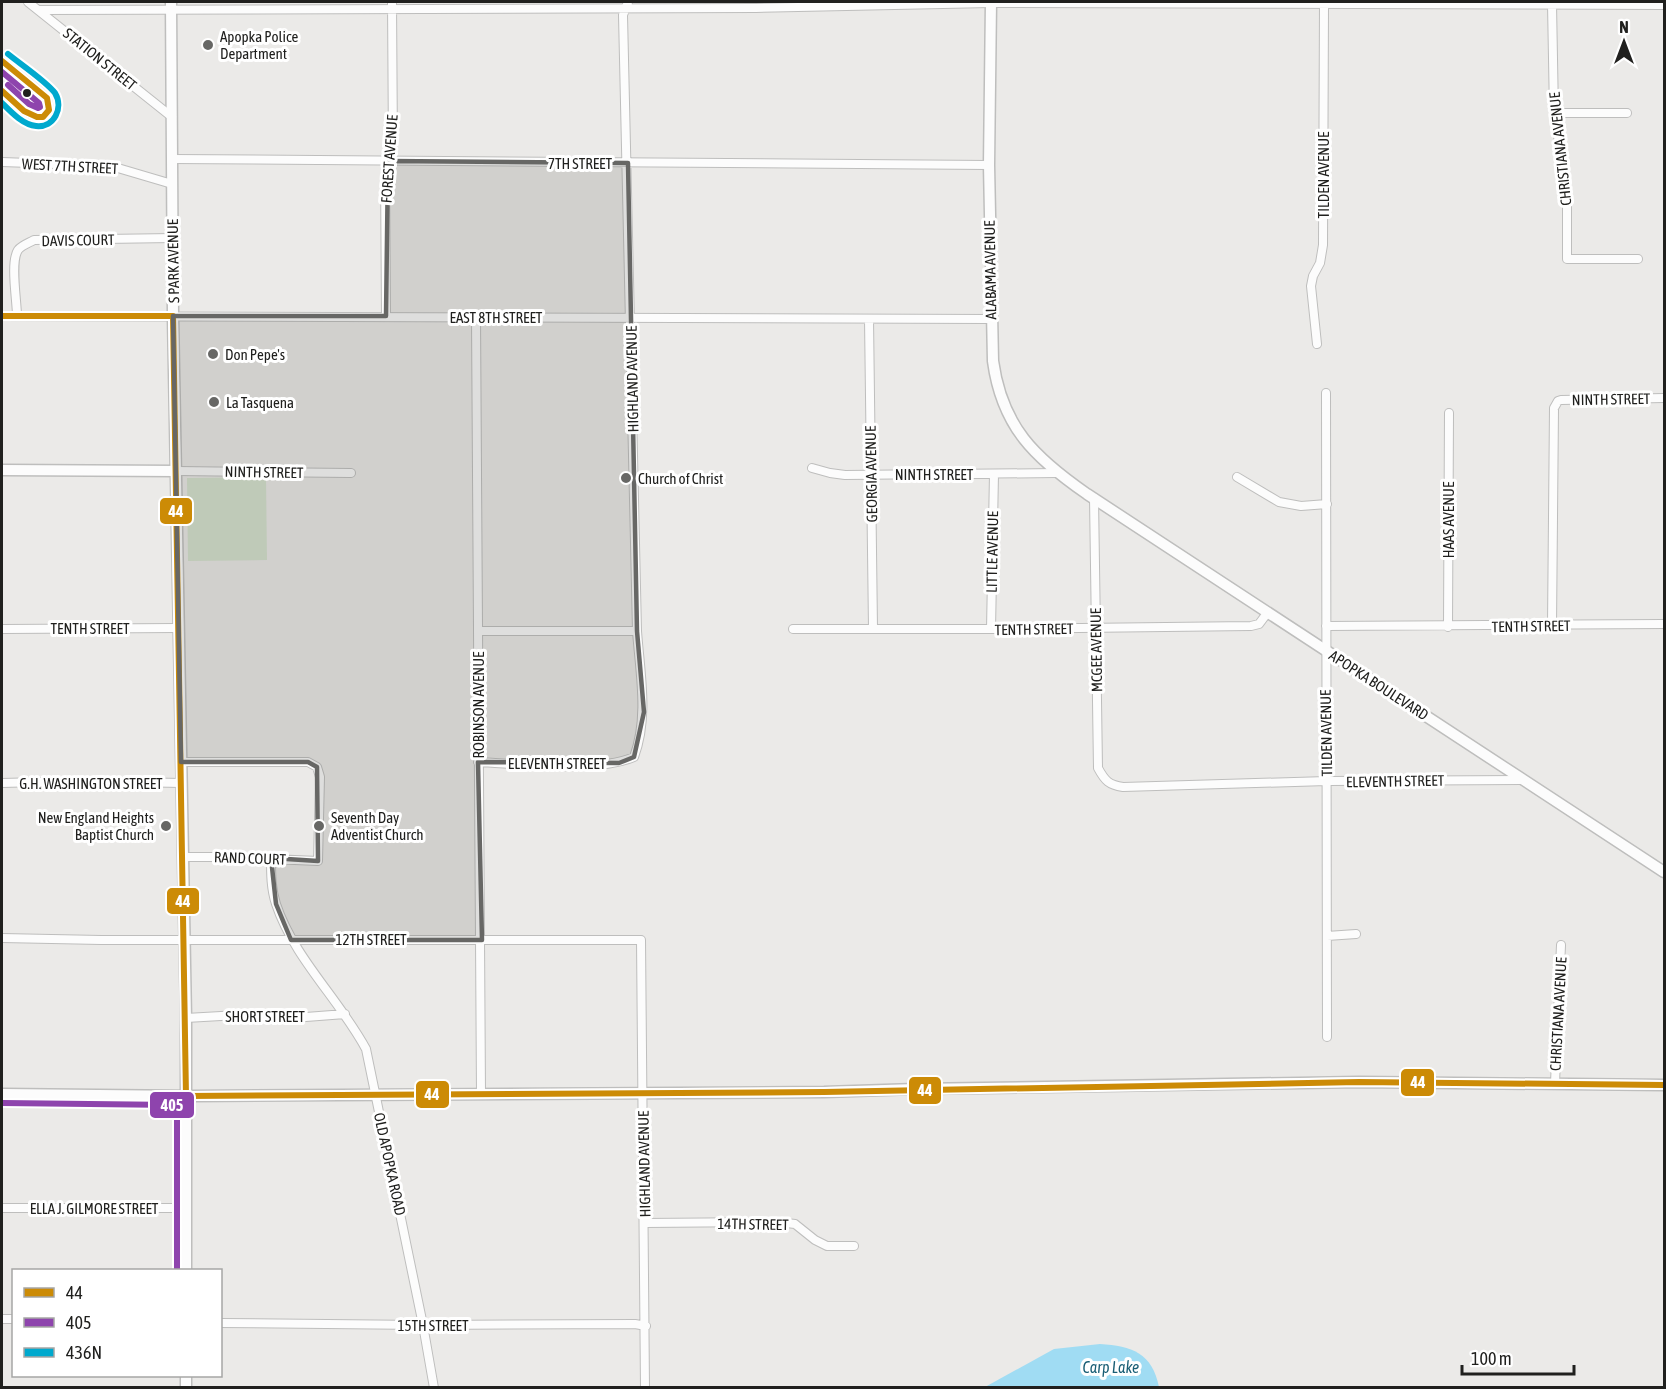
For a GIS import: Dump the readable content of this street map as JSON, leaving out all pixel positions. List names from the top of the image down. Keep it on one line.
{"streets":{"street":["STATION STREET","CHRISTIANA AVENUE","FOREST AVENUE","7TH STREET","WEST 7TH STREET","TILDEN AVENUE","DAVIS COURT","S PARK AVENUE","ALABAMA AVENUE","EAST 8TH STREET","HIGHLAND AVENUE","NINTH STREET","GEORGIA AVENUE","HAAS AVENUE","LITTLE AVENUE","TENTH STREET","MCGEE AVENUE","APOPKA BOULEVARD","ROBINSON AVENUE","ELEVENTH STREET","G.H. WASHINGTON STREET","RAND COURT","12TH STREET","SHORT STREET","OLD APOPKA ROAD","ELLA J. GILMORE STREET","14TH STREET","15TH STREET"]},"crossings":[["STATION STREET","S PARK AVENUE"],["FOREST AVENUE","7TH STREET"],["FOREST AVENUE","EAST 8TH STREET"],["7TH STREET","S PARK AVENUE"],["7TH STREET","ALABAMA AVENUE"],["7TH STREET","HIGHLAND AVENUE"],["WEST 7TH STREET","S PARK AVENUE"],["TILDEN AVENUE","TENTH STREET"],["TILDEN AVENUE","APOPKA BOULEVARD"],["TILDEN AVENUE","ELEVENTH STREET"],["DAVIS COURT","S PARK AVENUE"],["DAVIS COURT","EAST 8TH STREET"],["S PARK AVENUE","EAST 8TH STREET"],["S PARK AVENUE","NINTH STREET"],["S PARK AVENUE","TENTH STREET"],["S PARK AVENUE","G.H. WASHINGTON STREET"],["S PARK AVENUE","RAND COURT"],["S PARK AVENUE","12TH STREET"],["S PARK AVENUE","SHORT STREET"],["S PARK AVENUE","ELLA J. GILMORE STREET"],["ALABAMA AVENUE","EAST 8TH STREET"],["ALABAMA AVENUE","NINTH STREET"],["ALABAMA AVENUE","MCGEE AVENUE"],["ALABAMA AVENUE","APOPKA BOULEVARD"],["EAST 8TH STREET","HIGHLAND AVENUE"],["EAST 8TH STREET","GEORGIA AVENUE"],["EAST 8TH STREET","ROBINSON AVENUE"],["HIGHLAND AVENUE","ELEVENTH STREET"],["HIGHLAND AVENUE","12TH STREET"],["HIGHLAND AVENUE","14TH STREET"],["HIGHLAND AVENUE","15TH STREET"],["NINTH STREET","GEORGIA AVENUE"],["NINTH STREET","LITTLE AVENUE"],["NINTH STREET","TENTH STREET"],["GEORGIA AVENUE","TENTH STREET"],["HAAS AVENUE","TENTH STREET"],["LITTLE AVENUE","TENTH STREET"],["TENTH STREET","MCGEE AVENUE"],["TENTH STREET","APOPKA BOULEVARD"],["MCGEE AVENUE","APOPKA BOULEVARD"],["MCGEE AVENUE","ELEVENTH STREET"],["APOPKA BOULEVARD","ELEVENTH STREET"],["ROBINSON AVENUE","ELEVENTH STREET"],["ROBINSON AVENUE","12TH STREET"],["RAND COURT","OLD APOPKA ROAD"],["12TH STREET","OLD APOPKA ROAD"],["SHORT STREET","OLD APOPKA ROAD"],["OLD APOPKA ROAD","15TH STREET"]],"water":["Carp Lake"],"places":["Apopka Police Department","Don Pepe's","La Tasquena","Church of Christ","New England Heights Baptist Church","Seventh Day Adventist Church"],"lines":["transit line 436N","transit line 44","transit line 405"],"legend":["44","405","436N"],"scale_bar":"100 m","north":"top"}
